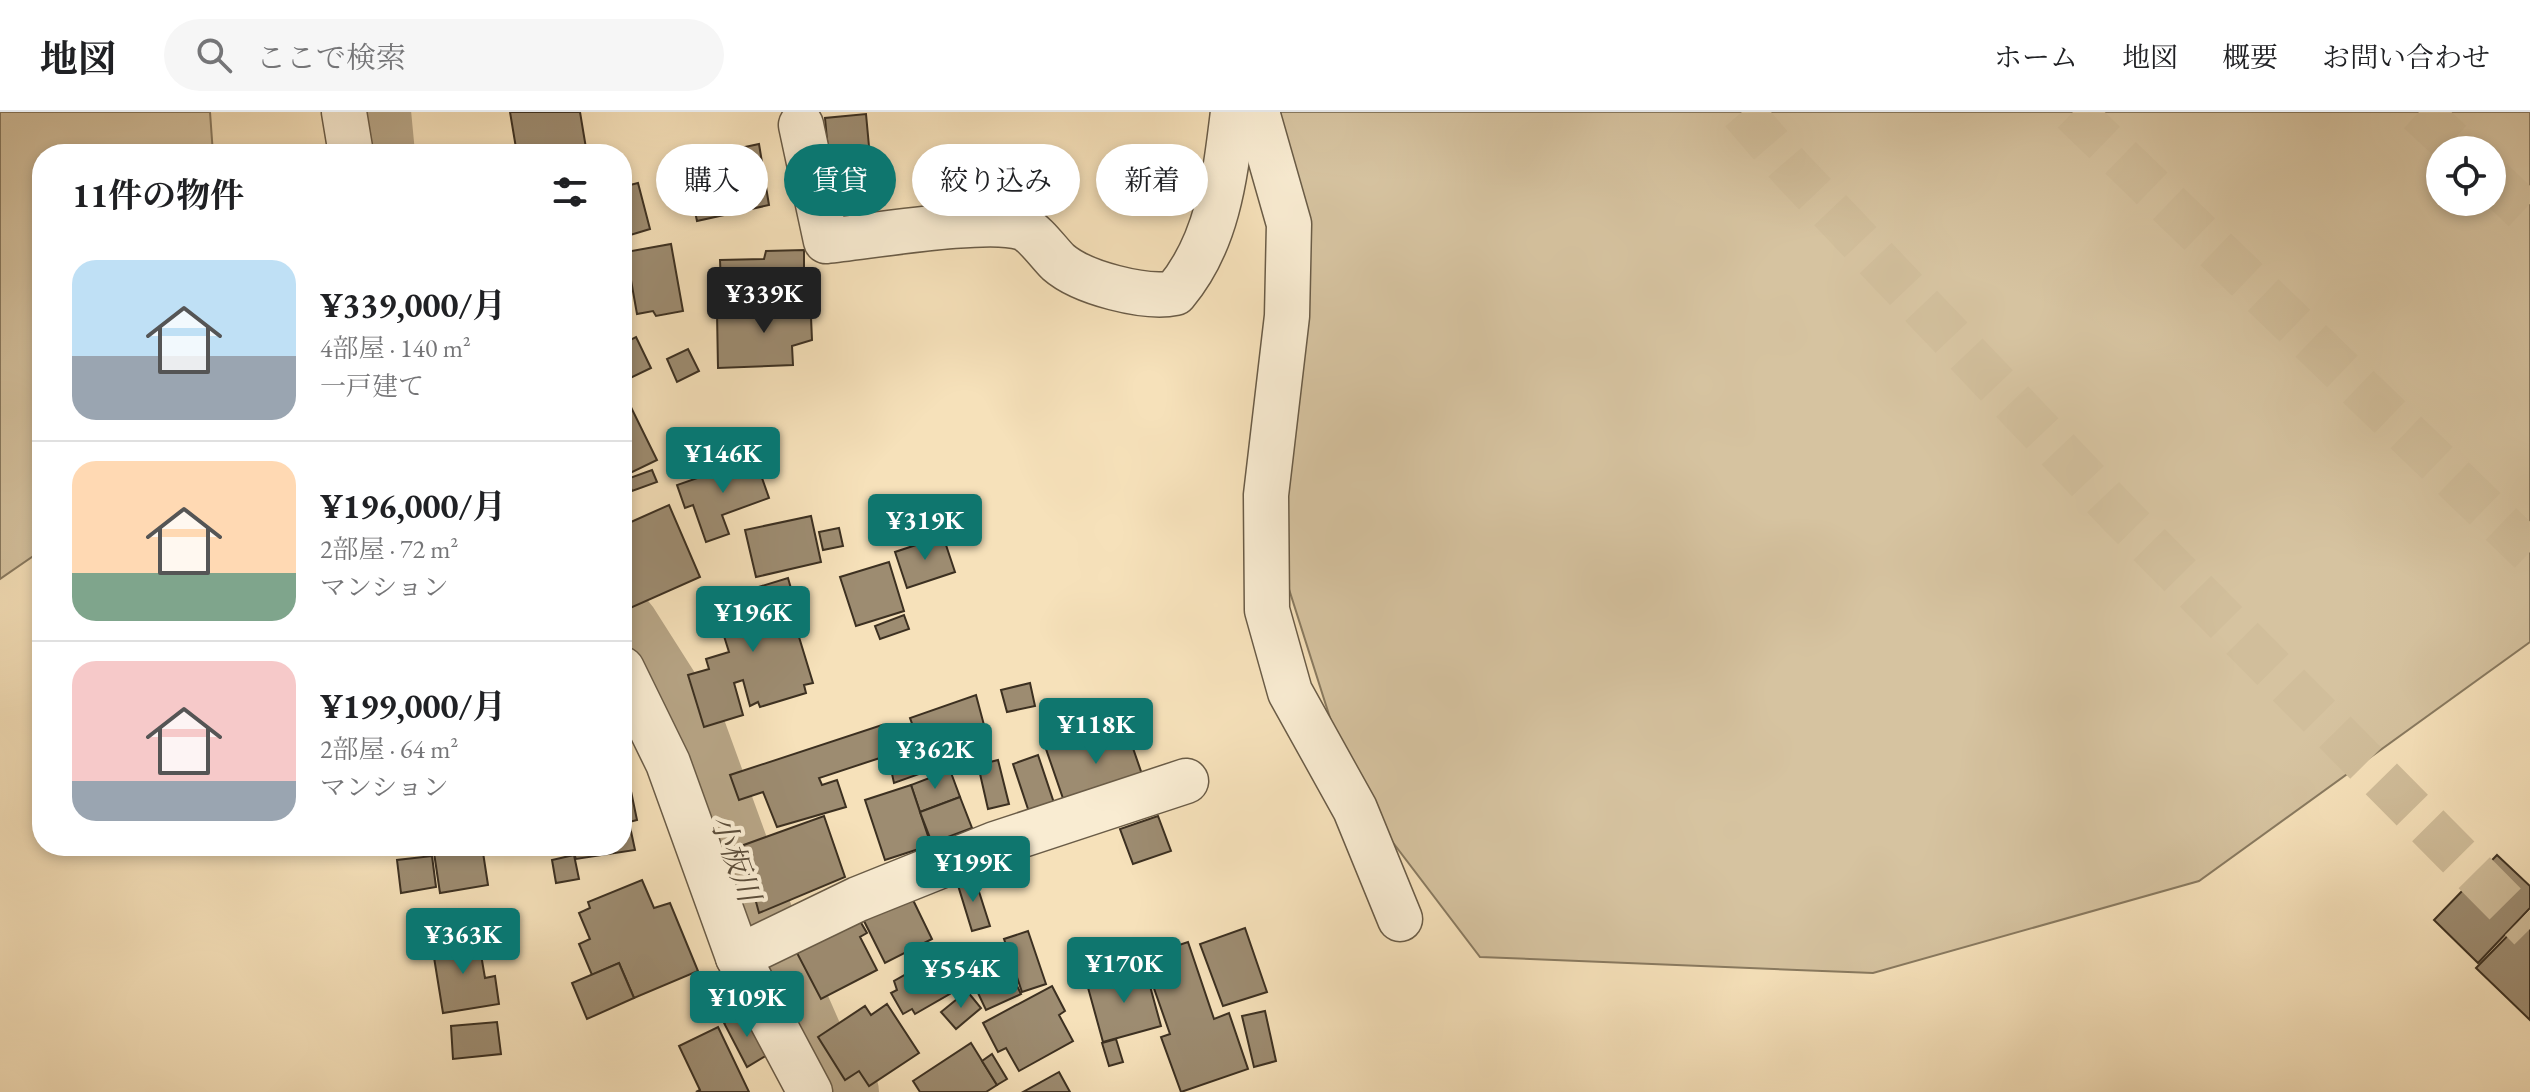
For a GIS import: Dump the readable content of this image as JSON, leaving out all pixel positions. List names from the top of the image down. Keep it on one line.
{"water":["小板川"],"page":{"header":"地図","search":"ここで検索","nav":["ホーム","地図","概要","お問い合わせ"],"chip":["購入","賃貸","絞り込み","新着"],"heading":"11件の物件","list":[{"name":"¥339,000/月","note":"4部屋 · 140 m² · 一戸建て"},{"name":"¥196,000/月","note":"2部屋 · 72 m² · マンション"},{"name":"¥199,000/月","note":"2部屋 · 64 m² · マンション"}],"price":["¥339K","¥146K","¥319K","¥196K","¥118K","¥362K","¥199K","¥363K","¥170K","¥554K","¥109K"]}}
